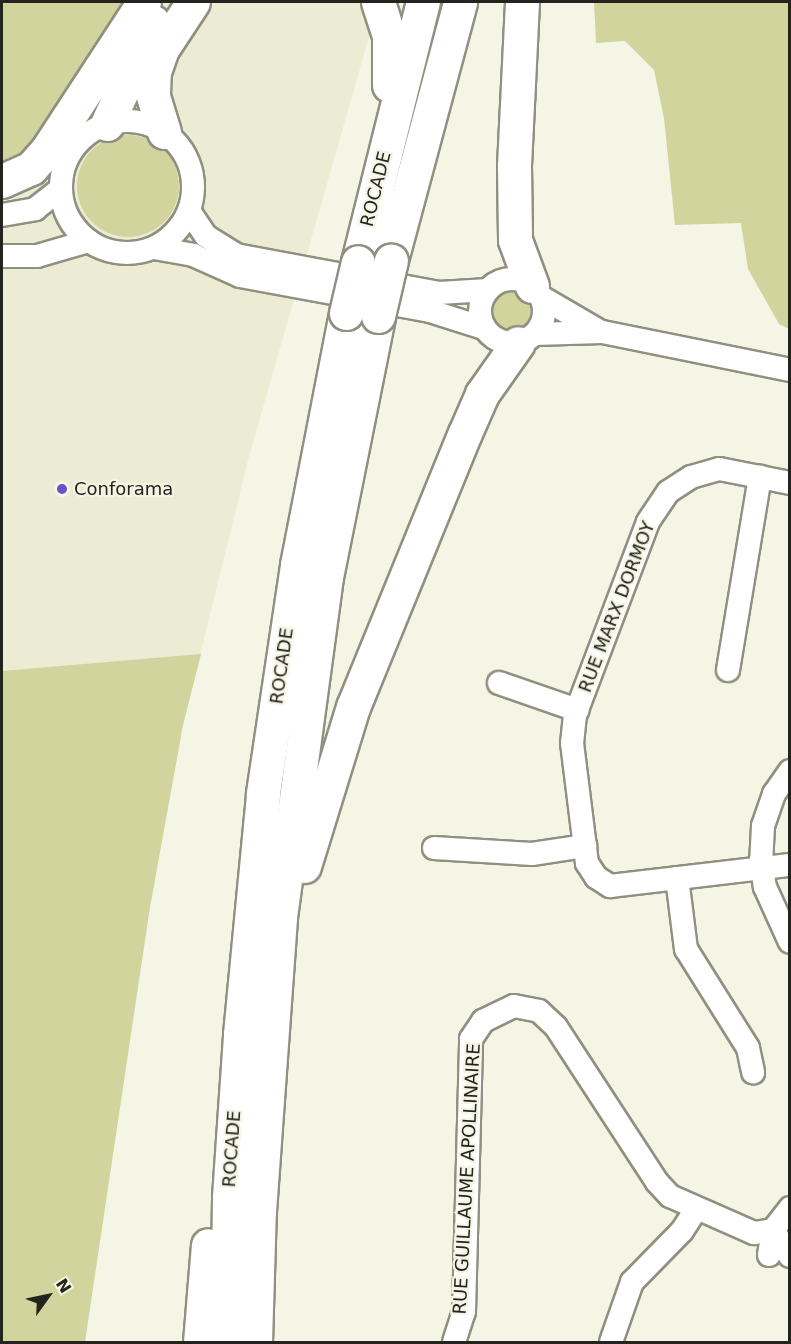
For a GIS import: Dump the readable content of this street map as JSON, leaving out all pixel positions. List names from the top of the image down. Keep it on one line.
{"streets":{"highway":["ROCADE"],"street":["RUE MARX DORMOY","RUE GUILLAUME APOLLINAIRE"]},"places":["Conforama"],"north":"top right"}
